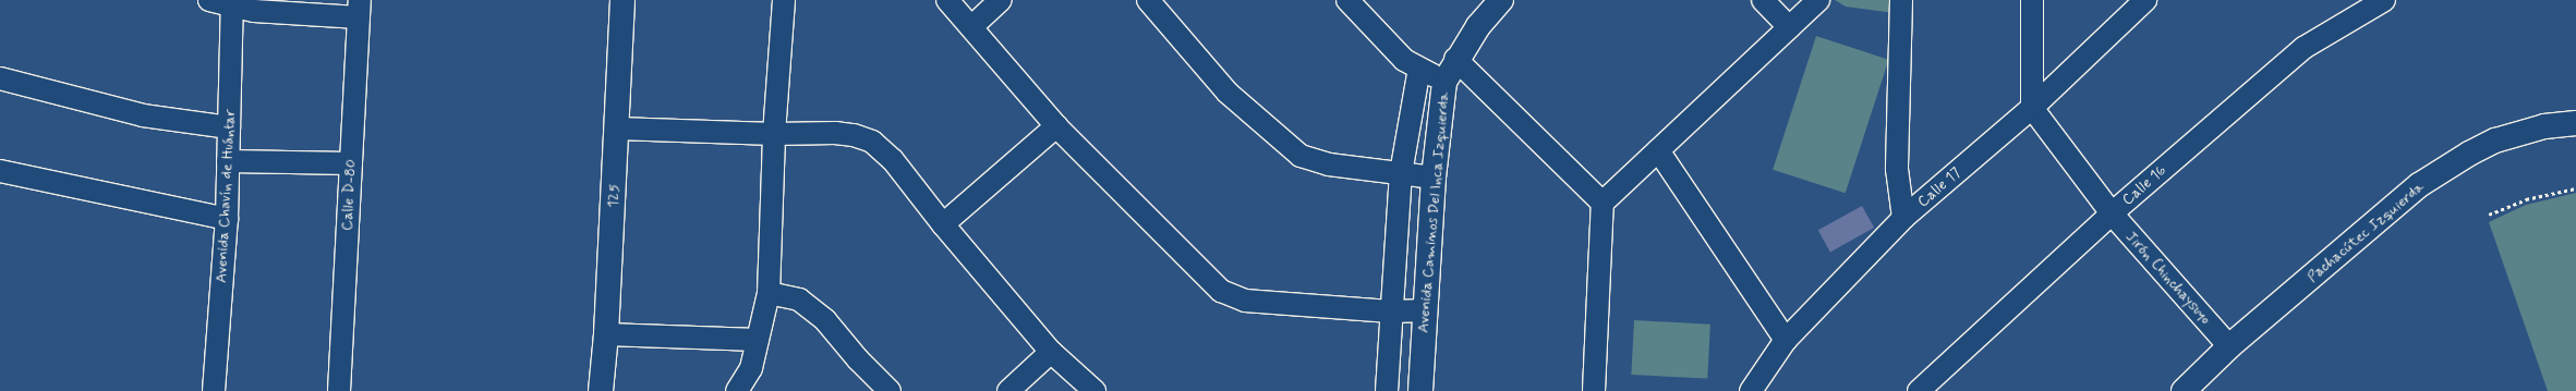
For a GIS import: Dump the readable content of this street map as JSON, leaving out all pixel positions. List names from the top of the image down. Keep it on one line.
{"streets":{"street":["Calle 16","Calle 17","Calle D-80","Avenida Chavín de Huántar","125","Avenida Caminos Del Inca Izquierda","Pachacútec Izquierda","Jirón Chinchaysuyo"]},"crossings":[["Calle 16","Jirón Chinchaysuyo"],["Calle 17","Jirón Chinchaysuyo"],["Pachacútec Izquierda","Jirón Chinchaysuyo"]]}
